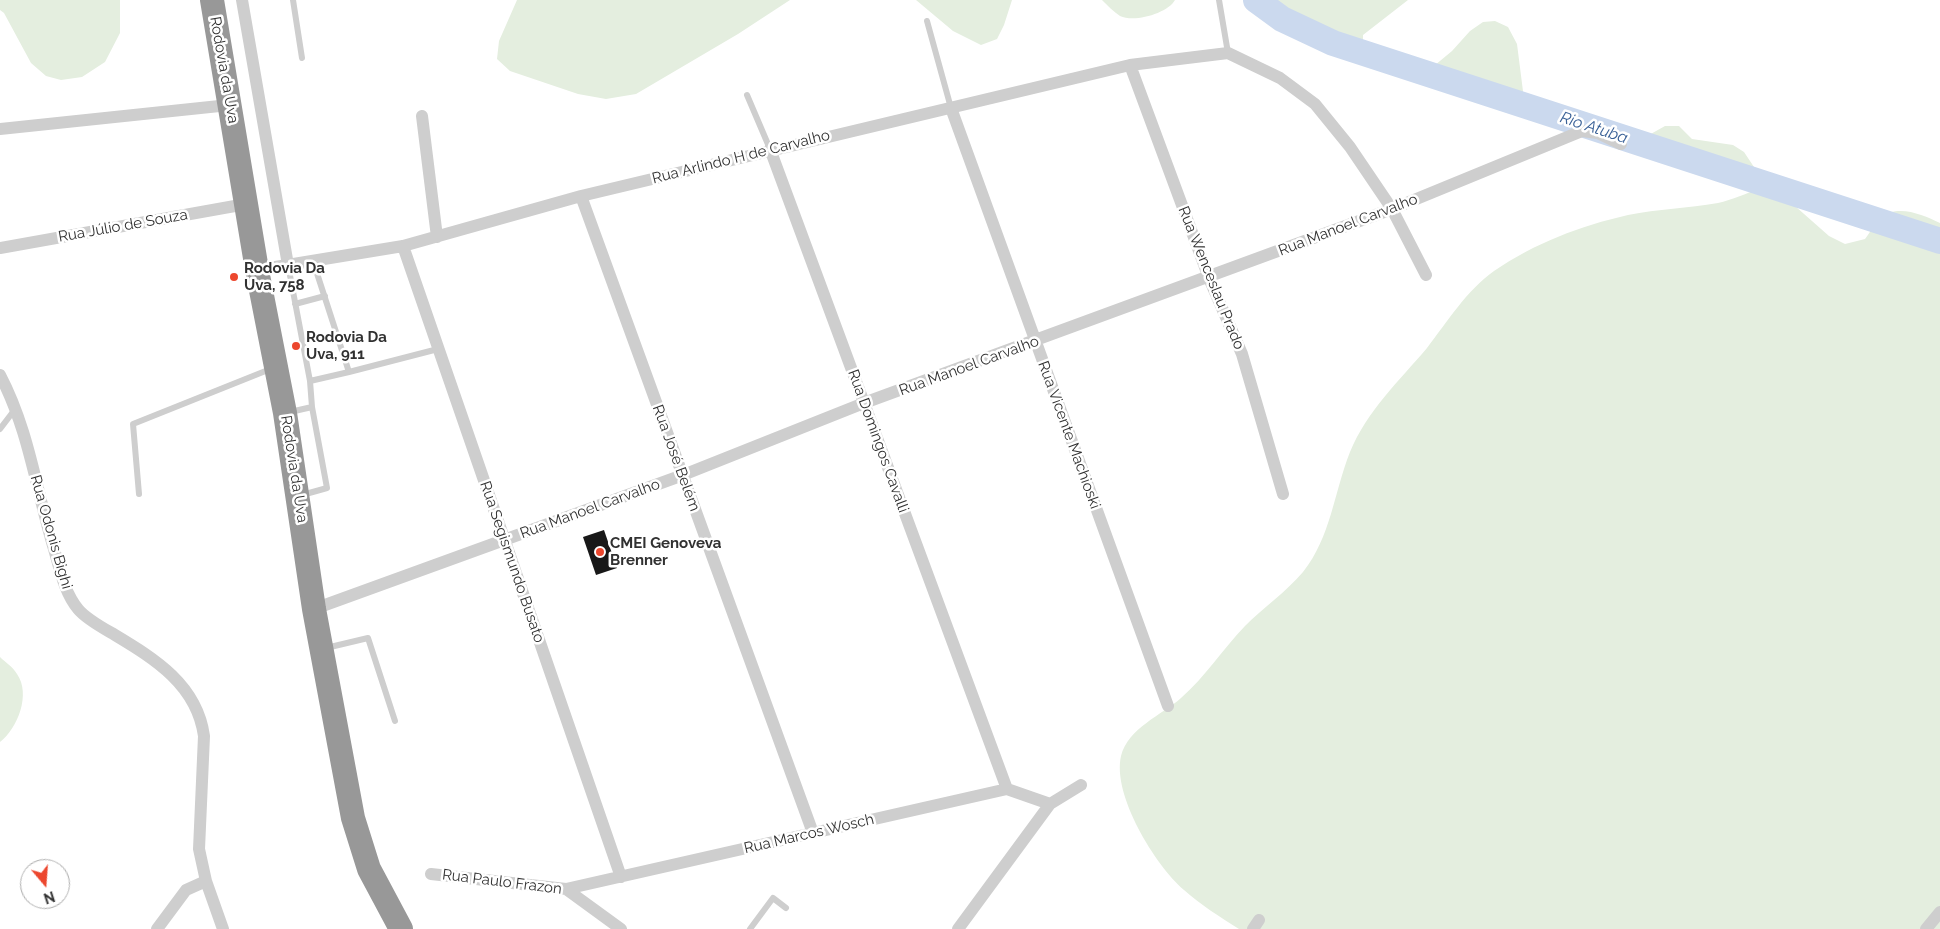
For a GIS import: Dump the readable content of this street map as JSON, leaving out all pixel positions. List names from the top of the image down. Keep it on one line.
{"streets":{"highway":["Rodovia da Uva"],"street":["Rua Arlindo H de Carvalho","Rua Manoel Carvalho","Rua Júlio de Souza","Rua Wenceslau Prado","Rua Vicente Machioski","Rua Domingos Cavalli","Rua José Belém","Rua Odonis Bighi","Rua Segismundo Busato","Rua Marcos Wosch","Rua Paulo Frazon"]},"crossings":[["Rodovia da Uva","Rua Arlindo H de Carvalho"],["Rodovia da Uva","Rua Manoel Carvalho"],["Rodovia da Uva","Rua Júlio de Souza"],["Rua Arlindo H de Carvalho","Rua Wenceslau Prado"],["Rua Arlindo H de Carvalho","Rua Vicente Machioski"],["Rua Arlindo H de Carvalho","Rua Domingos Cavalli"],["Rua Arlindo H de Carvalho","Rua José Belém"],["Rua Arlindo H de Carvalho","Rua Segismundo Busato"],["Rua Manoel Carvalho","Rua Wenceslau Prado"],["Rua Manoel Carvalho","Rua Vicente Machioski"],["Rua Manoel Carvalho","Rua Domingos Cavalli"],["Rua Manoel Carvalho","Rua José Belém"],["Rua Manoel Carvalho","Rua Segismundo Busato"],["Rua Domingos Cavalli","Rua Marcos Wosch"],["Rua José Belém","Rua Marcos Wosch"],["Rua Segismundo Busato","Rua Marcos Wosch"],["Rua Marcos Wosch","Rua Paulo Frazon"]],"water":["Rio Atuba"],"places":["Rodovia Da Uva, 758","Rodovia Da Uva, 911","CMEI Genoveva Brenner"],"north":"bottom"}
